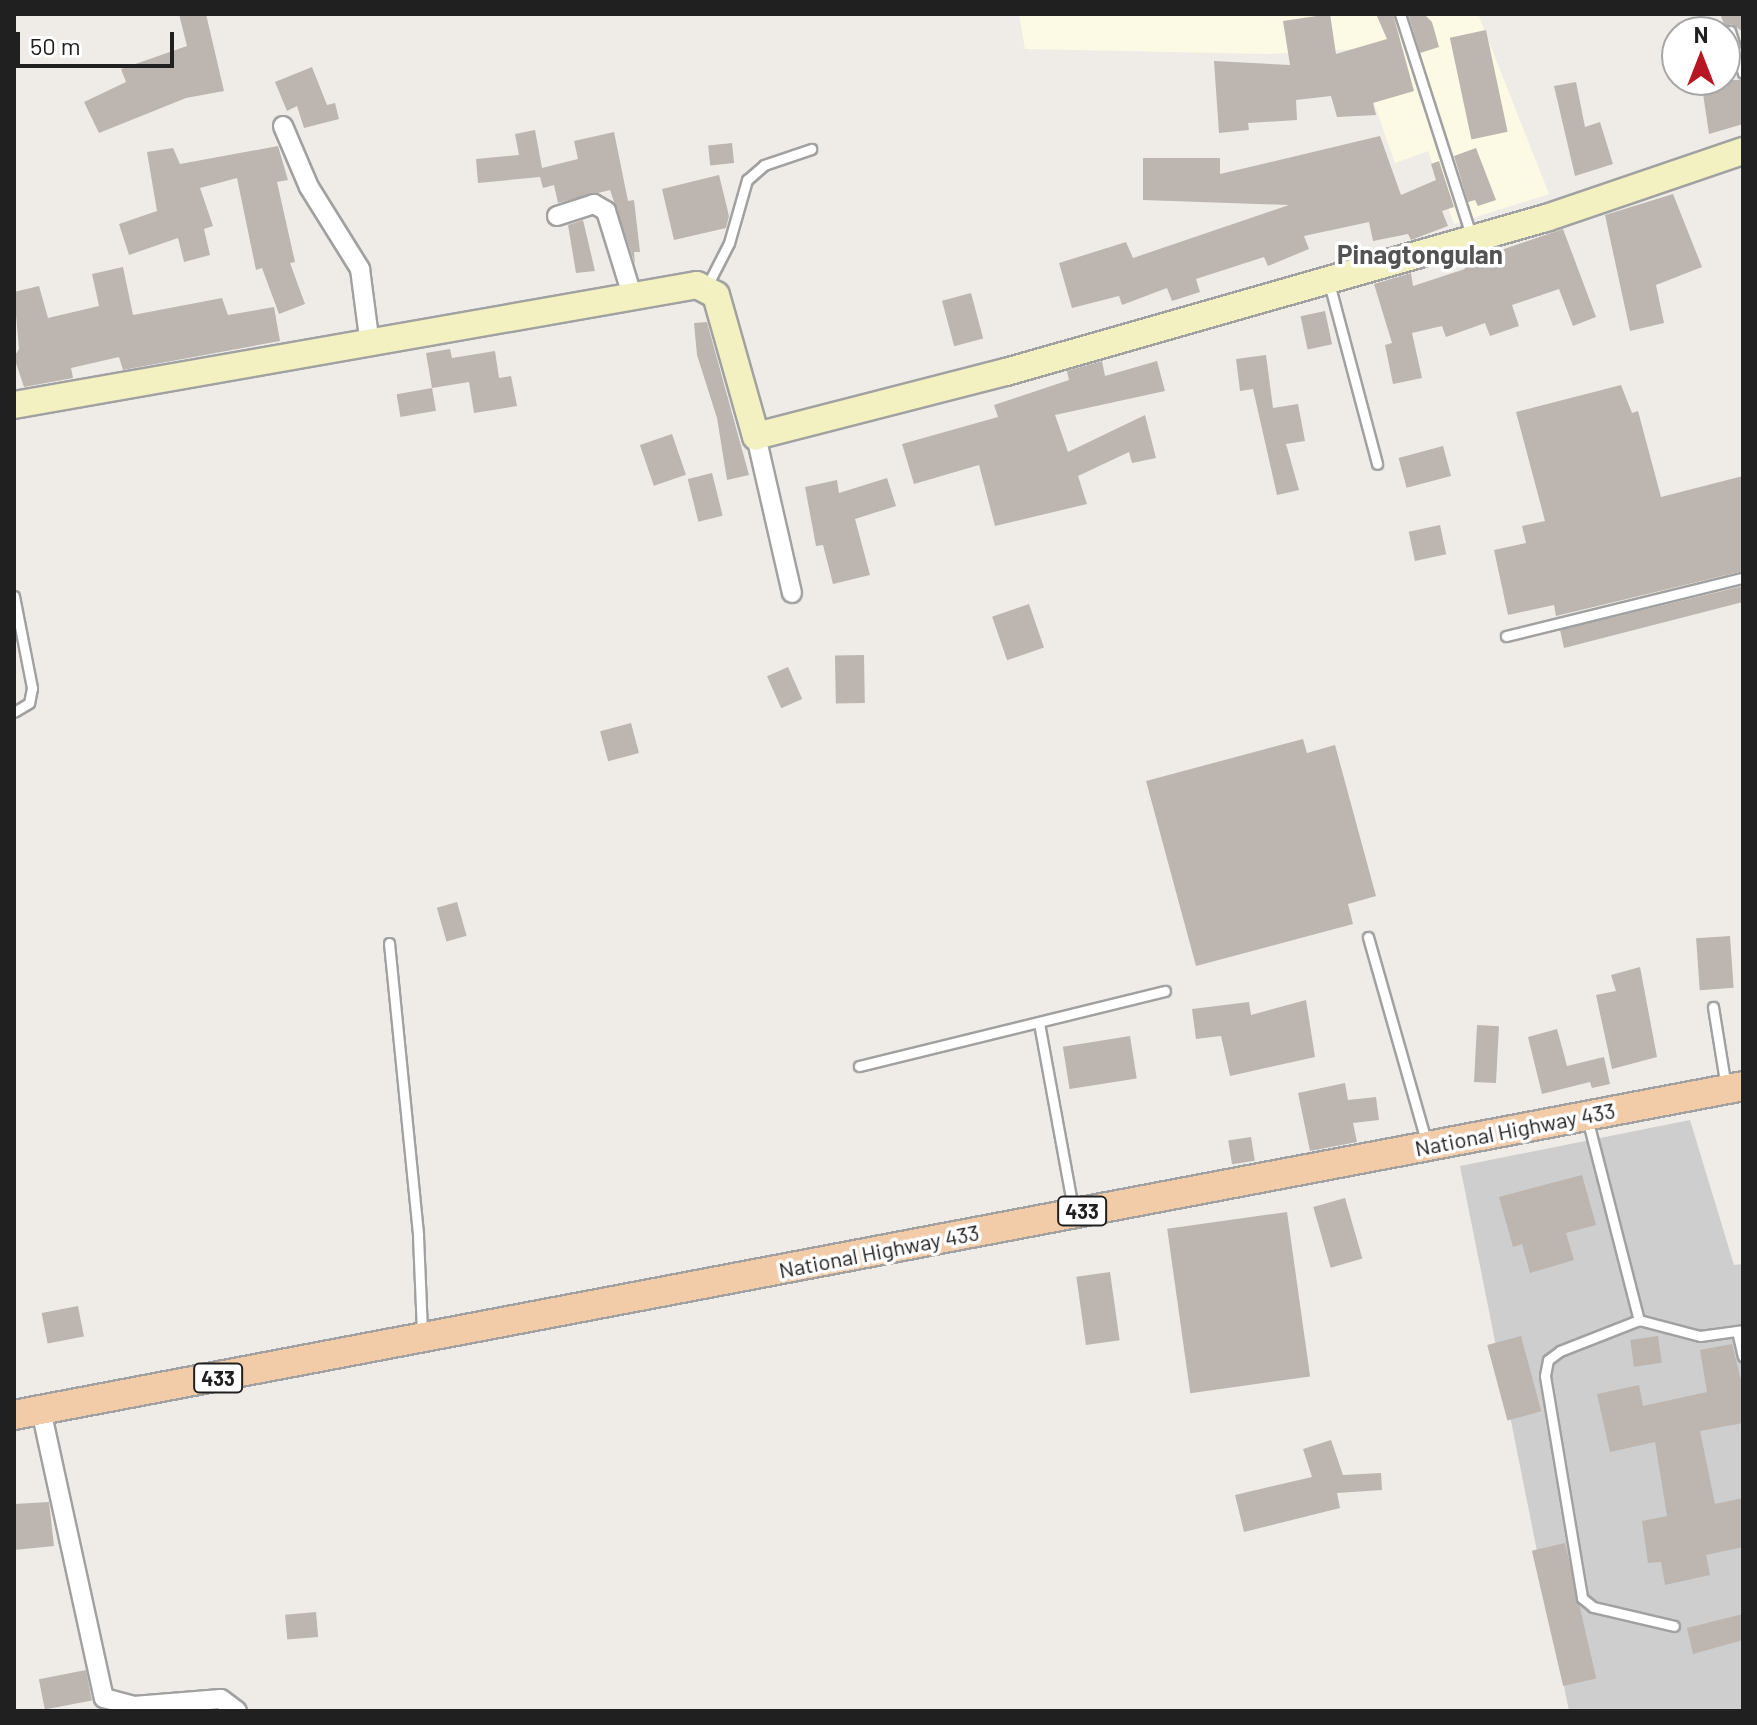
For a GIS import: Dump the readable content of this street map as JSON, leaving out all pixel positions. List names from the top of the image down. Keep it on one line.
{"streets":{"main road":["National Highway 433","433"]},"districts":["Pinagtongulan"],"scale_bar":"50 m","north":"top"}
